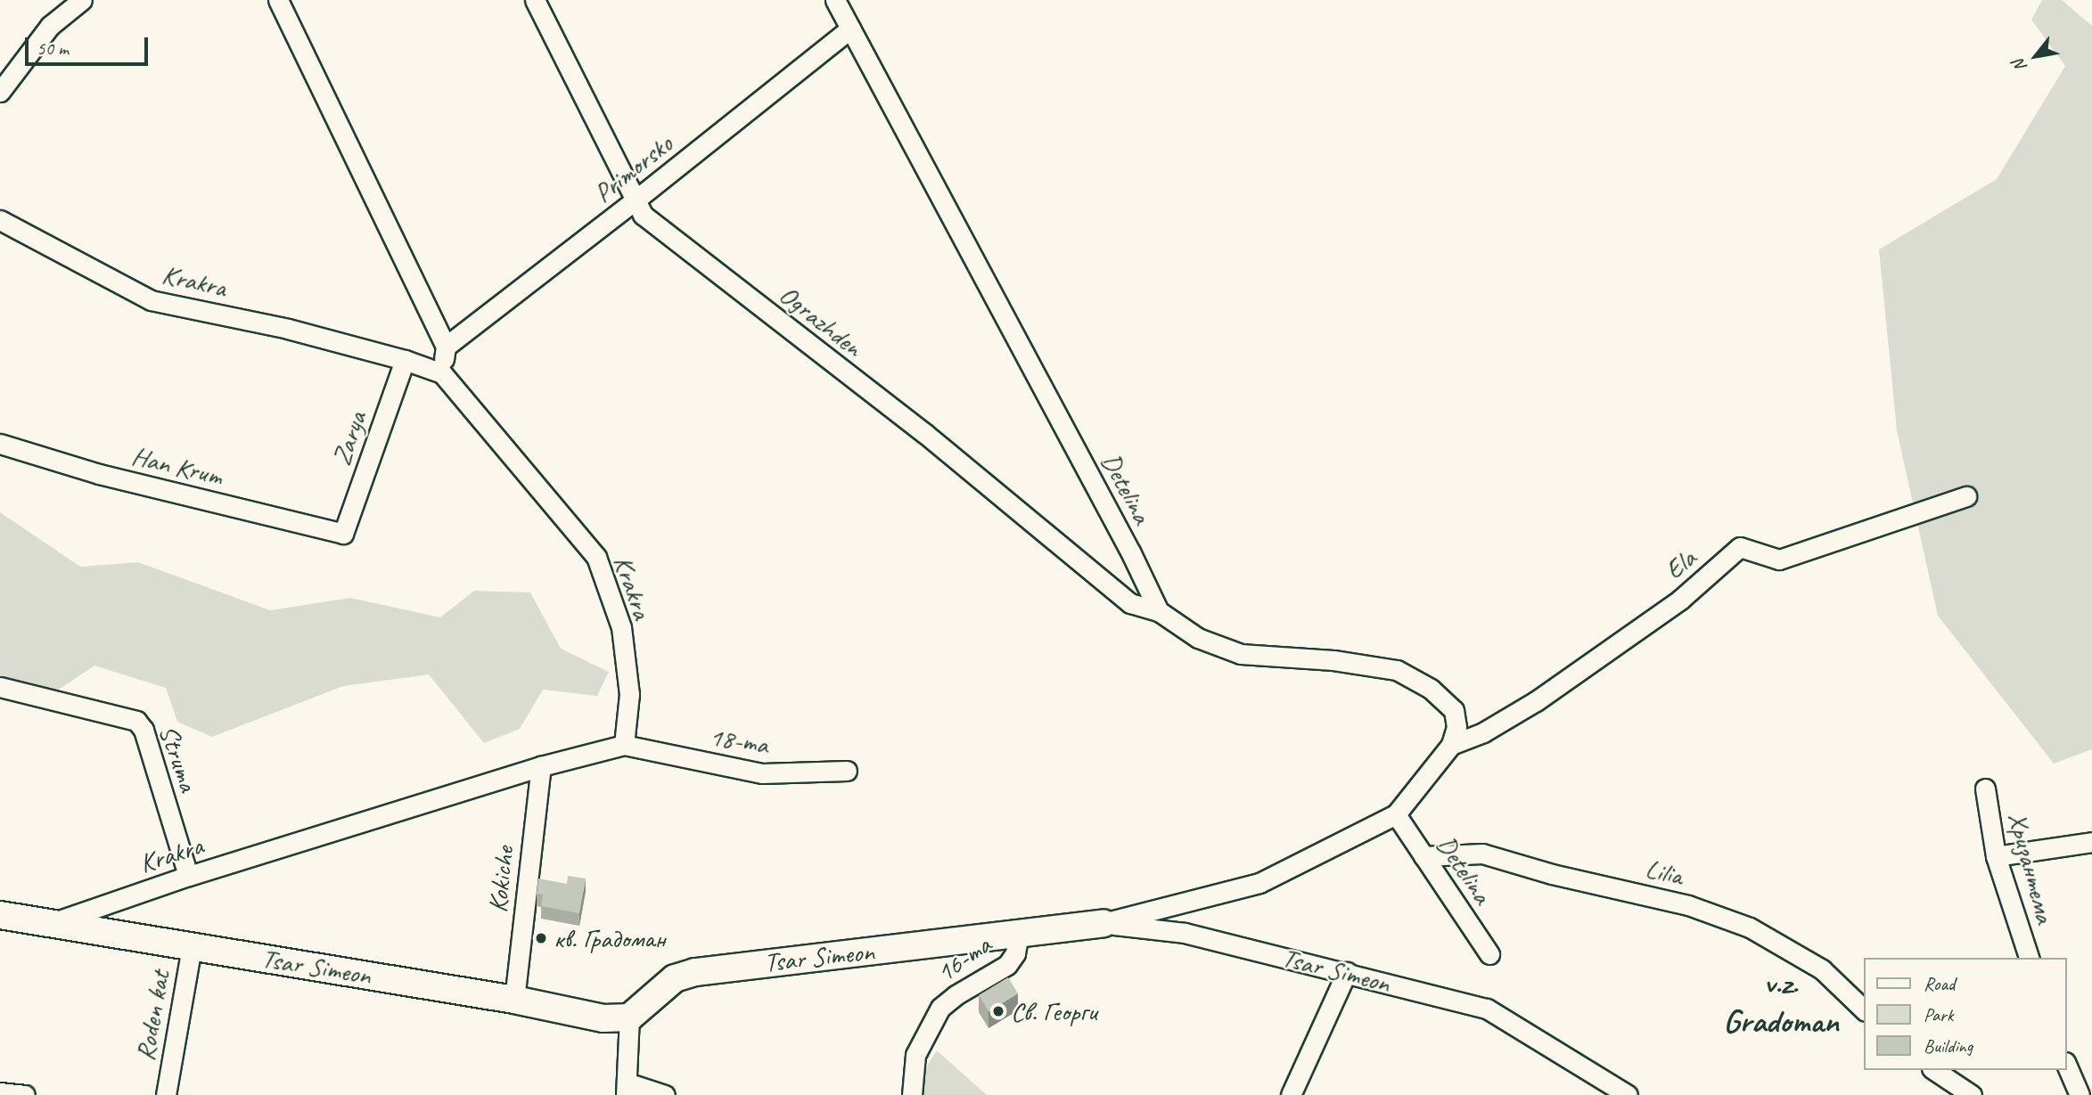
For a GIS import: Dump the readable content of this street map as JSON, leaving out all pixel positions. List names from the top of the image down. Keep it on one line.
{"streets":{"street":["Primorsko","Krakra","Ograzhden","Zarya","Han Krum","Detelina","Ela","18-та","Struma","Хризантема","Lilia","Kokiche","Tsar Simeon","16-та","Roden kat"]},"crossings":[["Primorsko","Ograzhden"],["Primorsko","Detelina"],["Krakra","Zarya"],["Krakra","18-та"],["Krakra","Struma"],["Krakra","Kokiche"],["Krakra","Tsar Simeon"],["Ograzhden","Detelina"],["Zarya","Han Krum"],["Detelina","Ela"],["Detelina","Lilia"],["Kokiche","Tsar Simeon"],["Tsar Simeon","16-та"],["Tsar Simeon","Roden kat"]],"districts":["v.z. Gradoman"],"places":["кв. Градоман","Св. Георги"],"legend":["Road","Park","Building"],"scale_bar":"50 m","north":"bottom left"}
